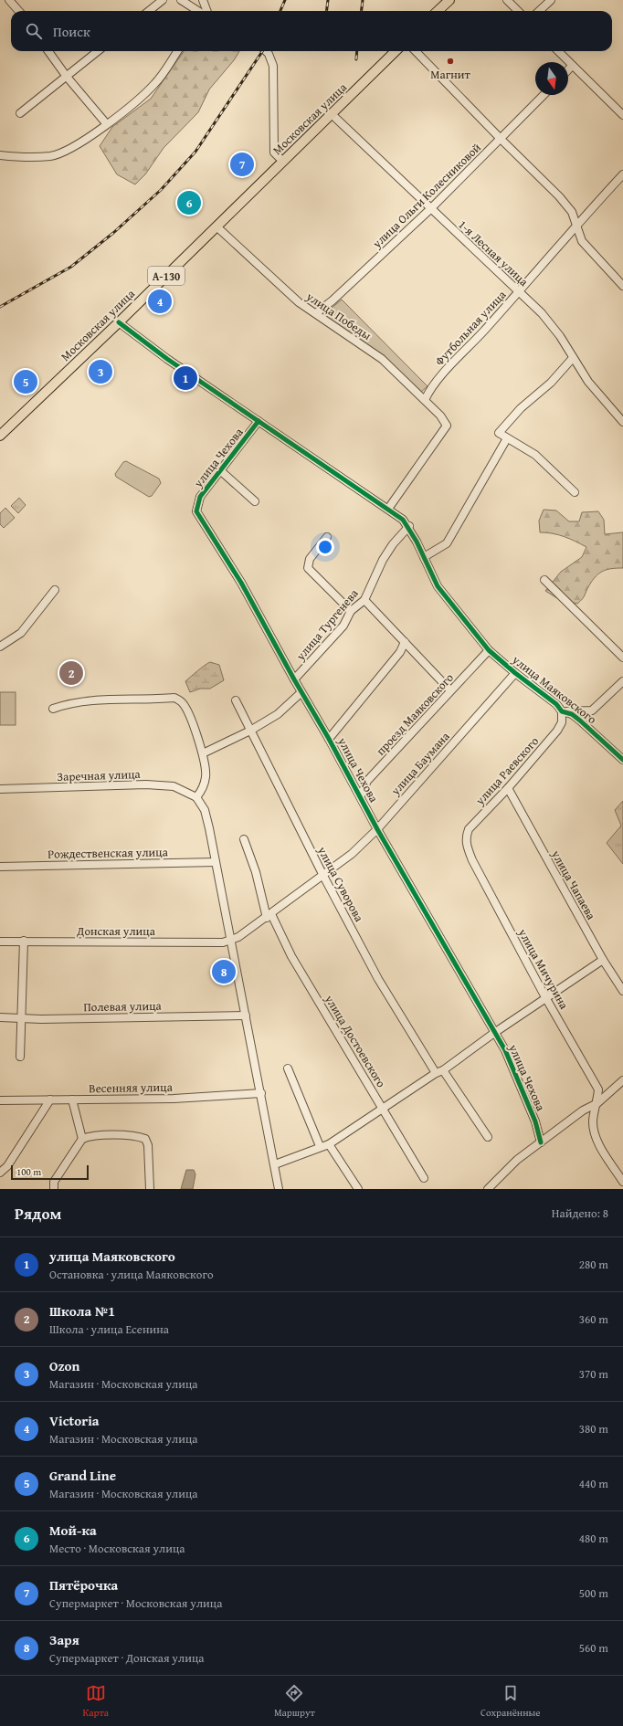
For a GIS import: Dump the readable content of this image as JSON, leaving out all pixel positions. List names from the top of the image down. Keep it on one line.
{"streets":{"main road":["Московская улица","А-130"],"street":["улица Ольги Колесниковой","1-я Лесная улица","улица Победы","Футбольная улица","улица Чехова","улица Тургенева","улица Маяковского","проезд Маяковского","улица Баумана","улица Раевского","Заречная улица","Рождественская улица","улица Суворова","улица Чапаева","Донская улица","улица Мичурина","Полевая улица","улица Достоевского","Весенняя улица"]},"crossings":[["Московская улица","1-я Лесная улица"],["Московская улица","улица Победы"],["Московская улица","улица Маяковского"],["улица Ольги Колесниковой","1-я Лесная улица"],["улица Ольги Колесниковой","улица Победы"],["1-я Лесная улица","Футбольная улица"],["улица Победы","Футбольная улица"],["улица Победы","улица Маяковского"],["улица Чехова","улица Тургенева"],["улица Чехова","улица Маяковского"],["улица Чехова","проезд Маяковского"],["улица Чехова","улица Баумана"],["улица Тургенева","улица Маяковского"],["улица Маяковского","проезд Маяковского"],["улица Маяковского","улица Баумана"],["улица Маяковского","улица Раевского"],["улица Баумана","улица Суворова"],["улица Баумана","Донская улица"],["улица Баумана","улица Достоевского"],["улица Раевского","улица Чапаева"],["улица Раевского","улица Мичурина"]],"places":["Магнит"],"scale_bar":"100 m","north":"bottom","page":{"search":"Поиск","pins":["7","6","4","3","1","5","2","8"],"scale":"100 m","heading":["Рядом","Найдено: 8"],"list":[{"mark":"1","name":"улица Маяковского","note":"Остановка · улица Маяковского","value":"280 m"},{"mark":"2","name":"Школа №1","note":"Школа · улица Есенина","value":"360 m"},{"mark":"3","name":"Ozon","note":"Магазин · Московская улица","value":"370 m"},{"mark":"4","name":"Victoria","note":"Магазин · Московская улица","value":"380 m"},{"mark":"5","name":"Grand Line","note":"Магазин · Московская улица","value":"440 m"},{"mark":"6","name":"Мой-ка","note":"Место · Московская улица","value":"480 m"},{"mark":"7","name":"Пятёрочка","note":"Супермаркет · Московская улица","value":"500 m"},{"mark":"8","name":"Заря","note":"Супермаркет · Донская улица","value":"560 m"}],"nav":["Карта","Маршрут","Сохранённые"]}}
